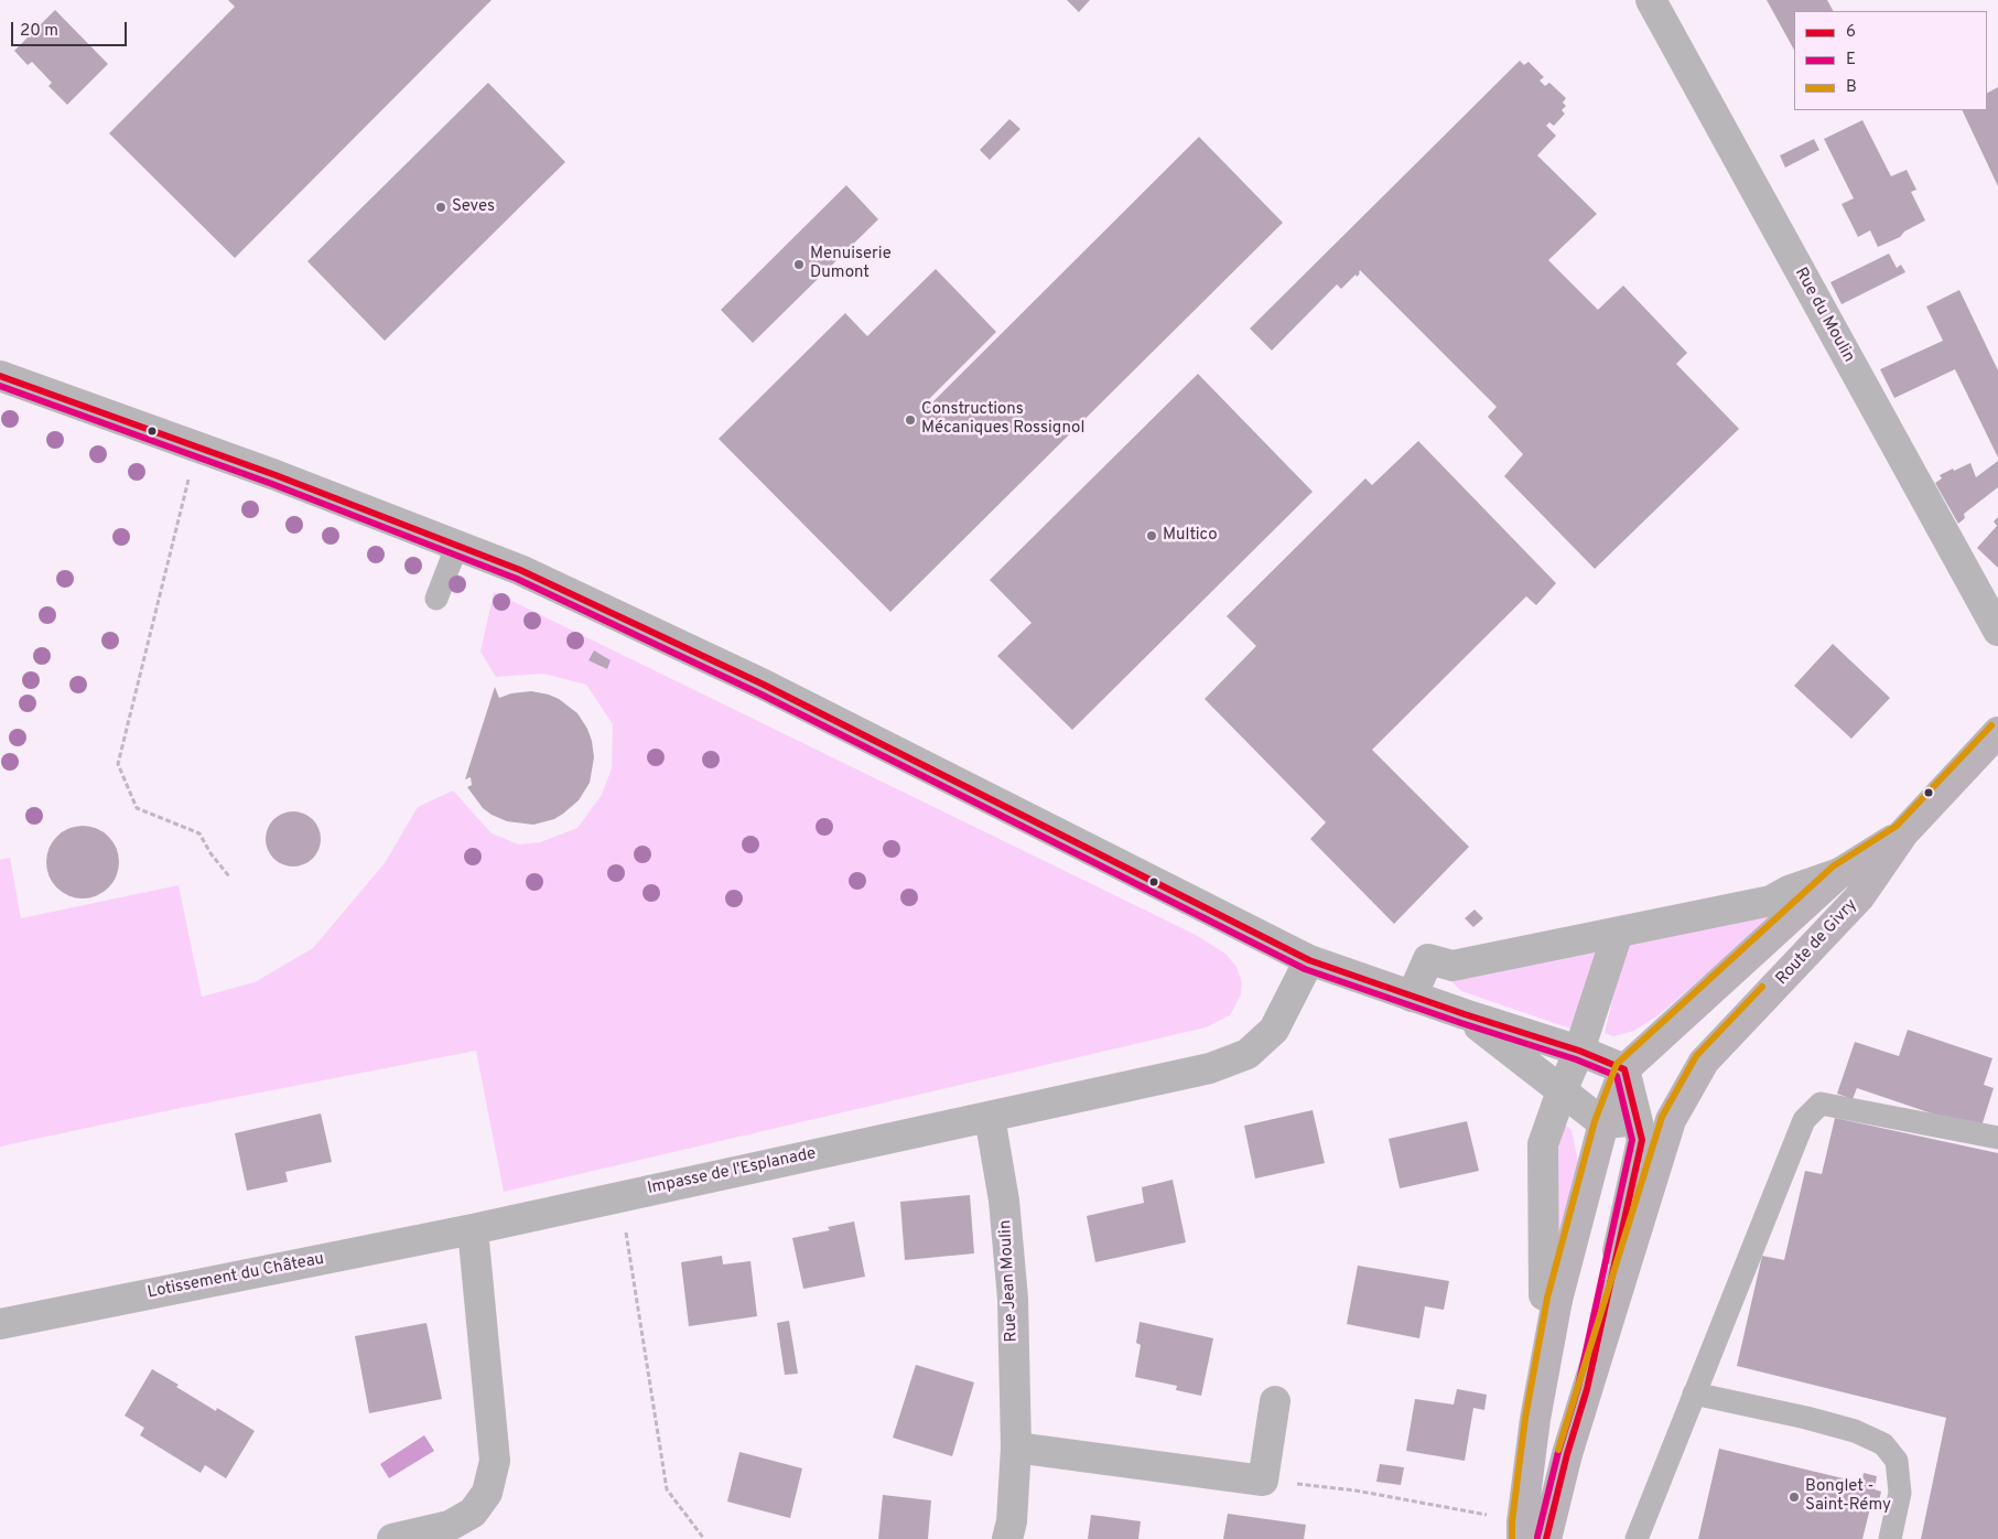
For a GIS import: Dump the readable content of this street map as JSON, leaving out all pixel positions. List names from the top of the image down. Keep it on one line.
{"streets":{"main road":["Route de Givry"],"street":["Rue du Moulin","Impasse de l'Esplanade","Lotissement du Château","Rue Jean Moulin"]},"crossings":[["Impasse de l'Esplanade","Lotissement du Château"],["Impasse de l'Esplanade","Rue Jean Moulin"]],"places":["Seves","Menuiserie Dumont","Constructions Mécaniques Rossignol","Multico","Bonglet - Saint-Rémy"],"lines":["transit line 6","transit line E","transit line B"],"legend":["6","E","B"],"scale_bar":"20 m"}
